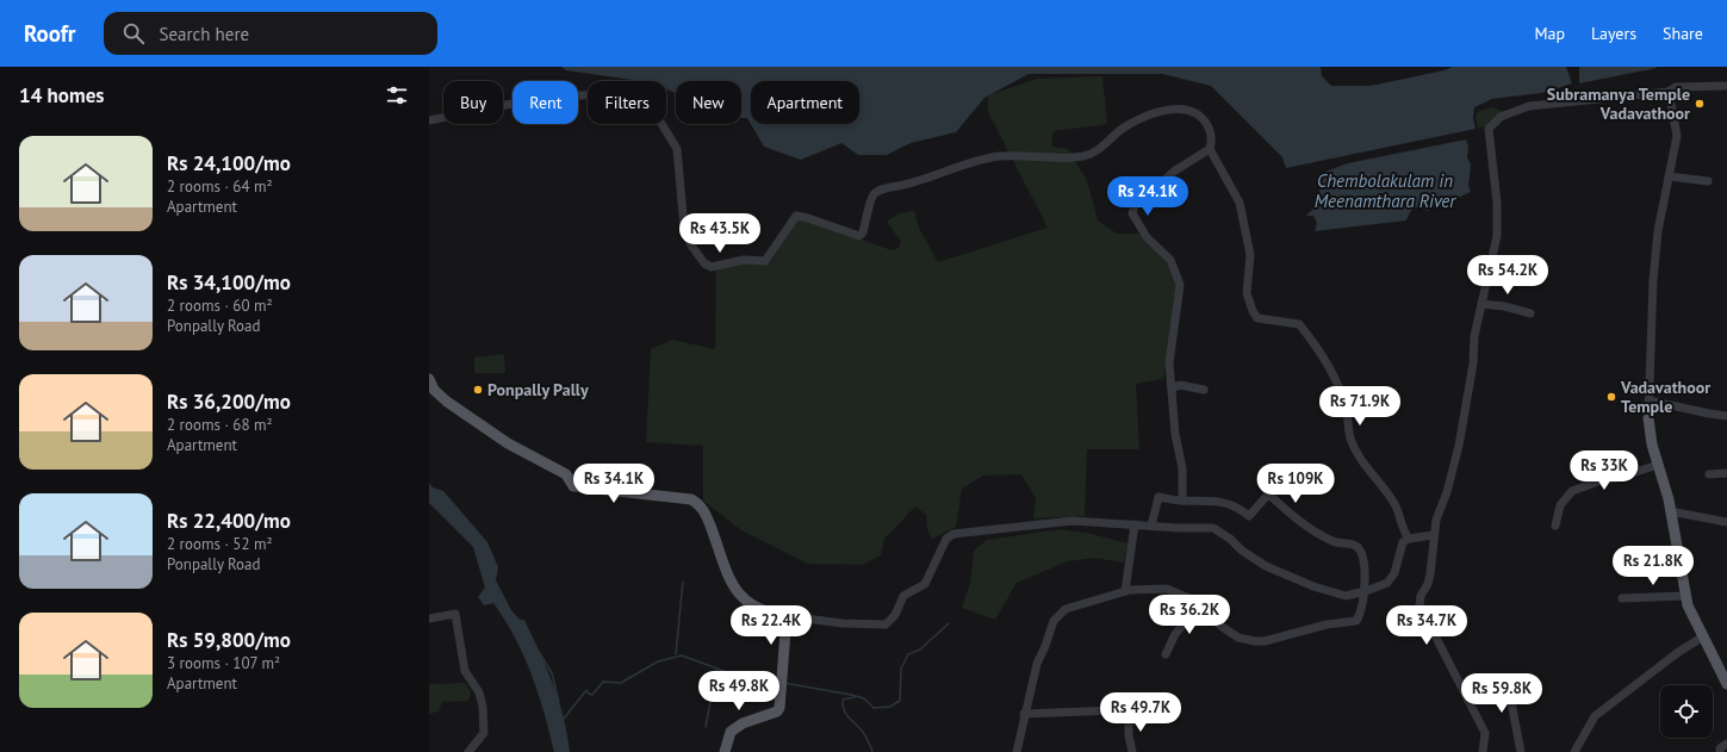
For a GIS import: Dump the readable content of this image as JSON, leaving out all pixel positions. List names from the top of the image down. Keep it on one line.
{"water":["Chembolakulam in Meenamthara River"],"places":["Subramanya Temple Vadavathoor","Ponpally Pally","Vadavathoor Temple"],"page":{"header":"Roofr","search":"Search here","nav":["Map","Layers","Share"],"heading":"14 homes","chip":["Buy","Rent","Filters","New","Apartment"],"list":[{"name":"Rs 24,100/mo","note":"2 rooms · 64 m² · Apartment"},{"name":"Rs 34,100/mo","note":"2 rooms · 60 m² · Ponpally Road"},{"name":"Rs 36,200/mo","note":"2 rooms · 68 m² · Apartment"},{"name":"Rs 22,400/mo","note":"2 rooms · 52 m² · Ponpally Road"},{"name":"Rs 59,800/mo","note":"3 rooms · 107 m² · Apartment"}],"price":["Rs 24.1K","Rs 43.5K","Rs 54.2K","Rs 71.9K","Rs 33K","Rs 34.1K","Rs 109K","Rs 21.8K","Rs 36.2K","Rs 22.4K","Rs 34.7K","Rs 49.8K","Rs 59.8K","Rs 49.7K"]}}
